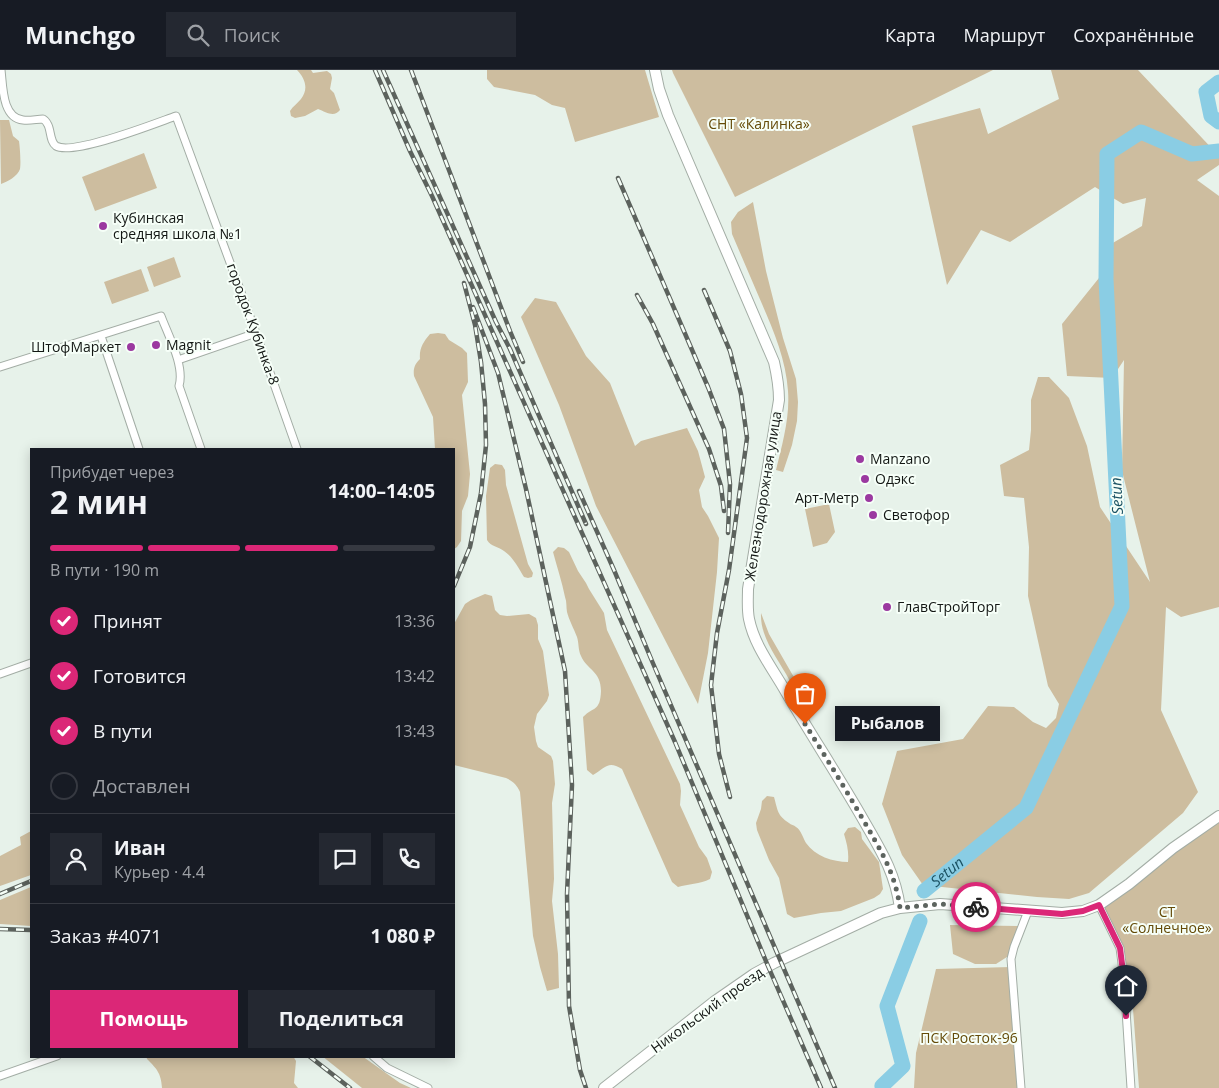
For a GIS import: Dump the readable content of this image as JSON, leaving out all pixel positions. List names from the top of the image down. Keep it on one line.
{"streets":{"street":["городок Кубинка-8","Железнодорожная улица","Никольский проезд"]},"crossings":[["Железнодорожная улица","Никольский проезд"]],"water":["Setun"],"parks":["СНТ «Калинка»","СТ «Солнечное»","ПСК Росток-96"],"places":["Кубинская средняя школа №1","Magnit","ШтофМаркет","Manzano","Одэкс","Арт-Метр","Светофор","ГлавСтройТорг","Рыбалов"],"page":{"header":"Munchgo","search":"Поиск","nav":["Карта","Маршрут","Сохранённые"],"heading":["2 мин","Прибудет через","14:00–14:05"],"panel":["Иван","Курьер · 4.4","Заказ #4071","1 080 ₽"],"bar":"В пути · 190 m","list":[["Принят","13:36"],["Готовится","13:42"],["В пути","13:43"],"Доставлен"],"bubble":"Рыбалов","buttons":["Помощь","Поделиться"]}}
